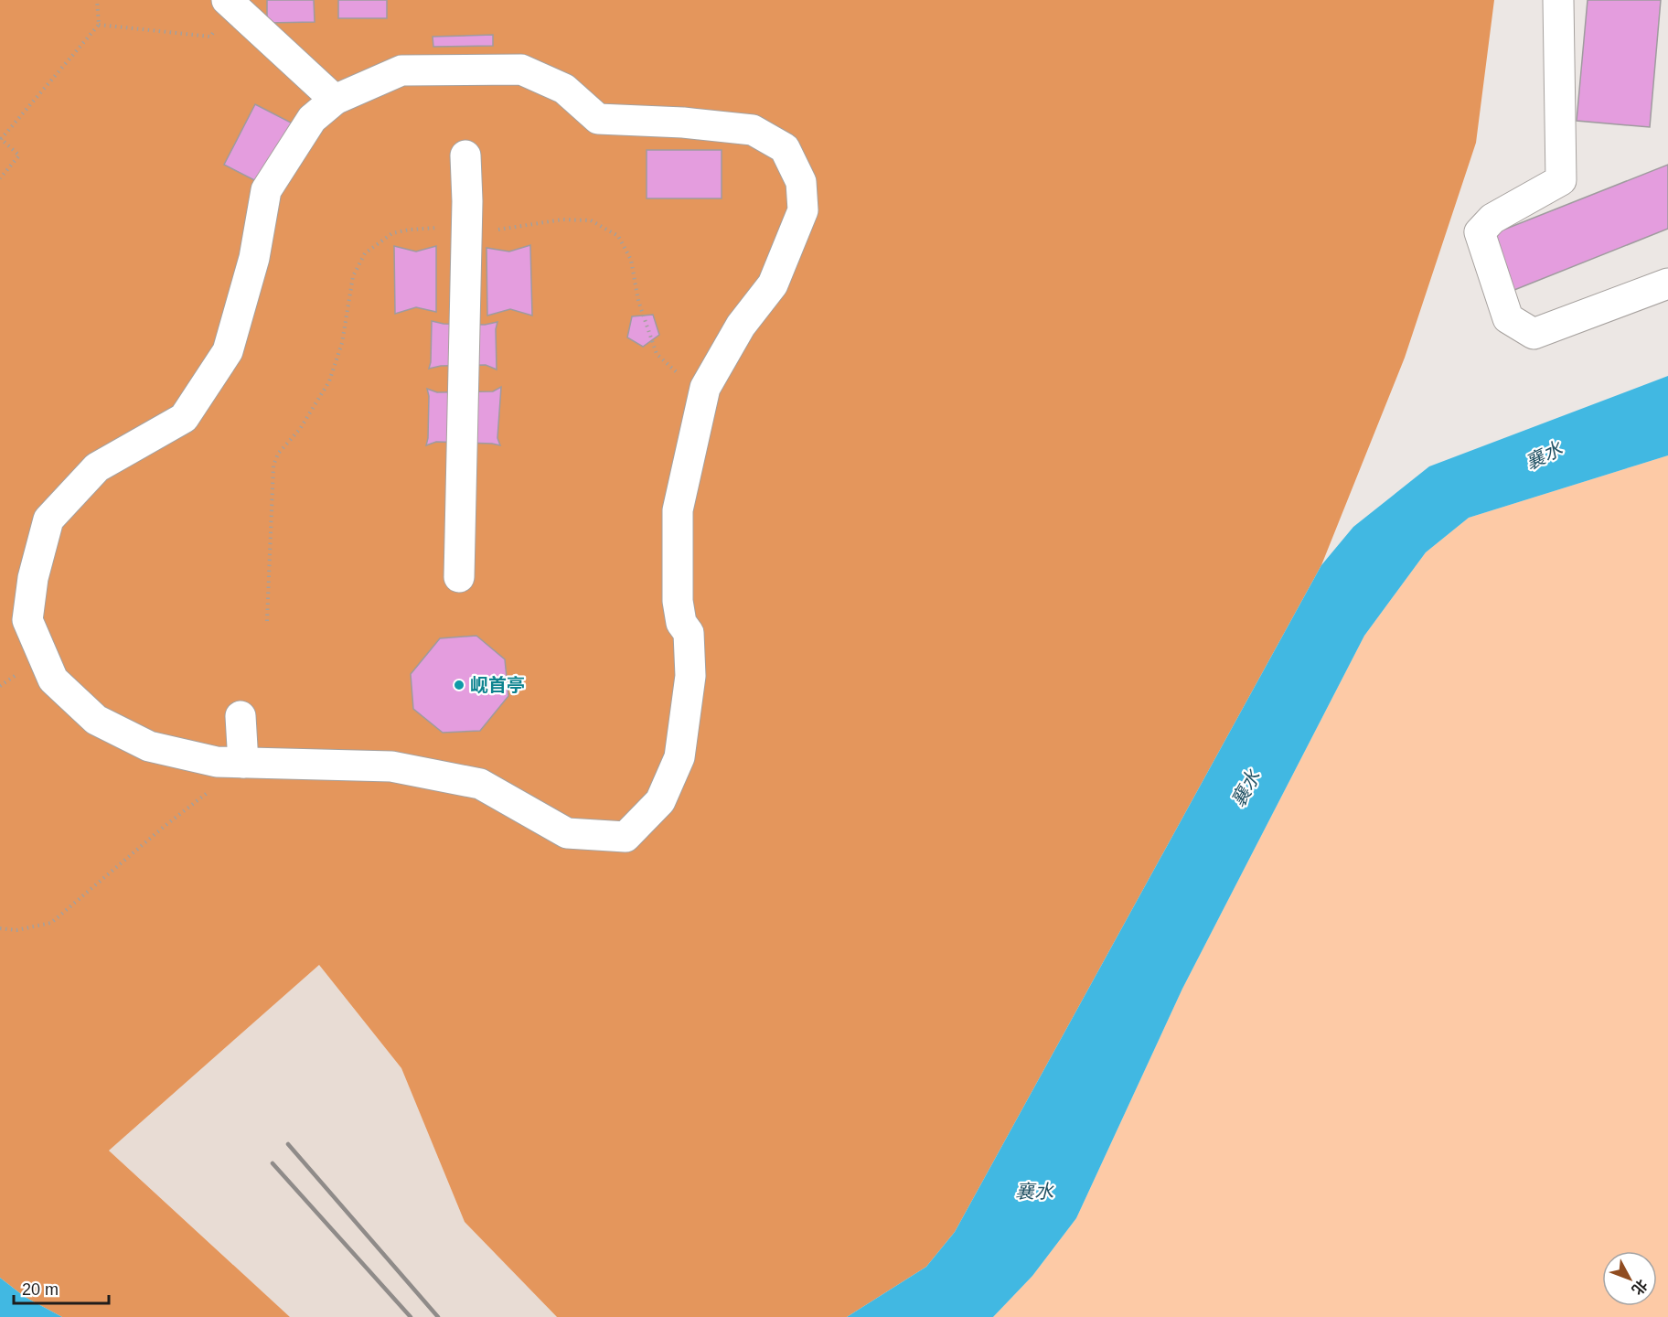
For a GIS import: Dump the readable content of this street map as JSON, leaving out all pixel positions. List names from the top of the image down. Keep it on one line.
{"water":["襄水"],"places":["岘首亭"],"scale_bar":"20 m","north":"bottom right"}
